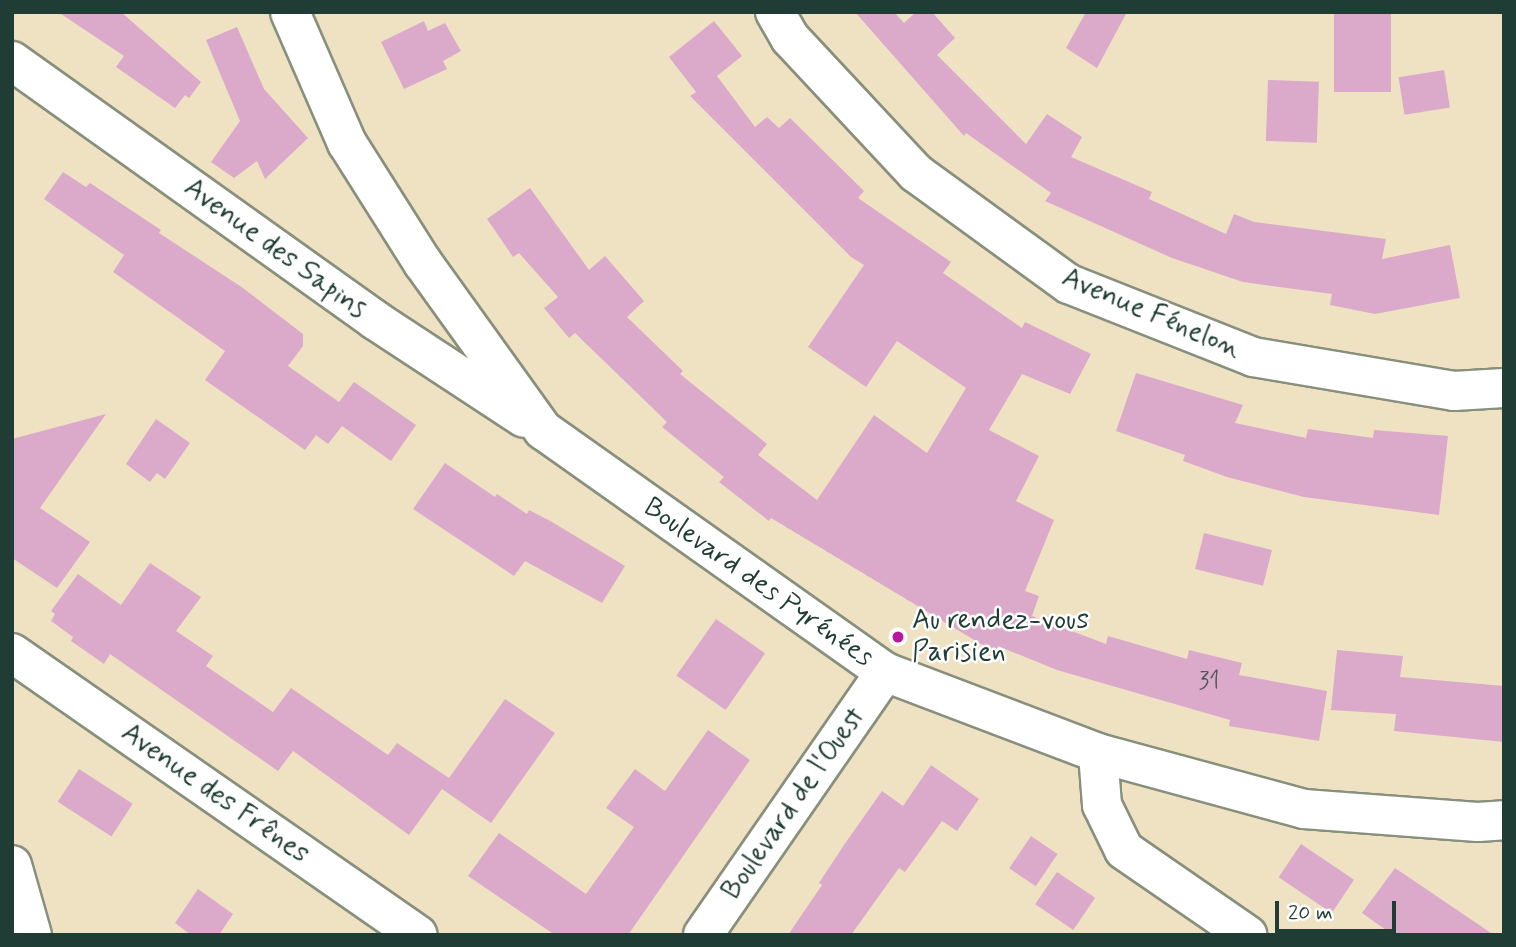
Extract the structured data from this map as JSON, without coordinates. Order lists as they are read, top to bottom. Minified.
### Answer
{"streets":{"street":["Avenue des Sapins","Avenue Fénelon","Boulevard des Pyrénées","Avenue des Frênes","Boulevard de l'Ouest"]},"crossings":[["Avenue des Sapins","Boulevard des Pyrénées"],["Boulevard des Pyrénées","Boulevard de l'Ouest"]],"places":["Au rendez-vous Parisien"],"house_numbers":["31"],"scale_bar":"20 m"}
